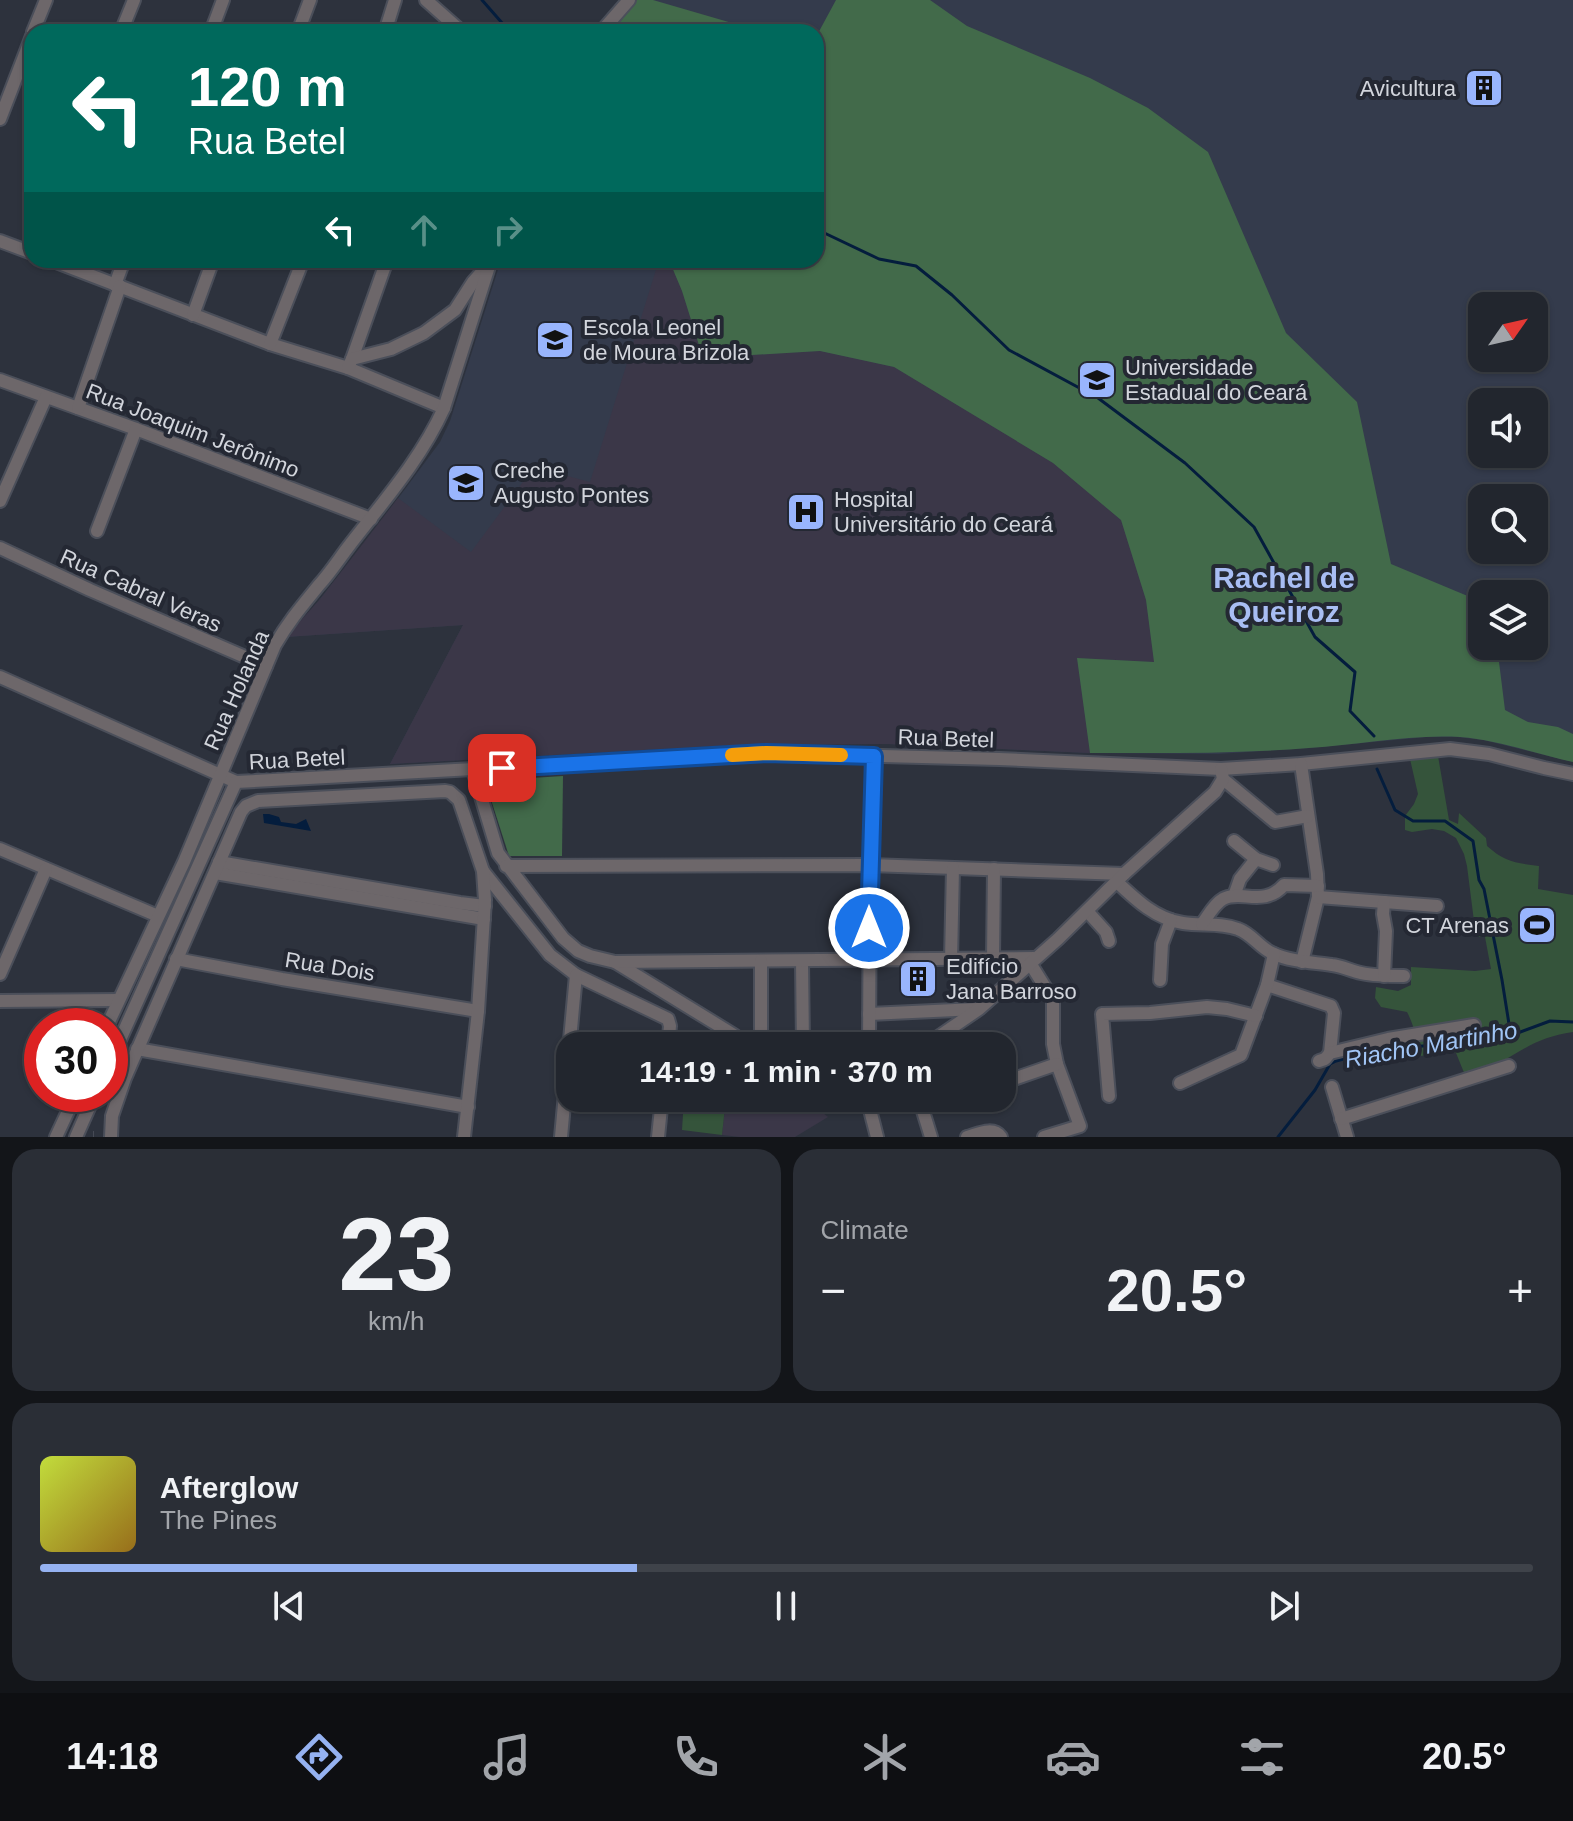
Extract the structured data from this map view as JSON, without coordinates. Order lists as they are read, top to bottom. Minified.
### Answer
{"streets":{"street":["Rua Joaquim Jerônimo","Rua Cabral Veras","Rua Holanda","Rua Betel","Rua Dois"]},"crossings":[["Rua Joaquim Jerônimo","Rua Holanda"],["Rua Cabral Veras","Rua Holanda"],["Rua Holanda","Rua Betel"]],"districts":["Rachel de Queiroz"],"water":["Riacho Martinho"],"places":{"building":["Avicultura","Edifício Jana Barroso"],"school or university":["Escola Leonel de Moura Brizola","Universidade Estadual do Ceará","Creche Augusto Pontes"],"hospital":["Hospital Universitário do Ceará"],"sports":["CT Arenas"]},"north":"top right","page":{"turn":["120 m","Rua Betel"],"limit":"30","trip":"14:19 · 1 min · 370 m","tile":[["23","km/h"],"Climate"],"heat":["−","20.5°","+"],"song":["Afterglow","The Pines"],"tabs":["14:18","20.5°"]}}
